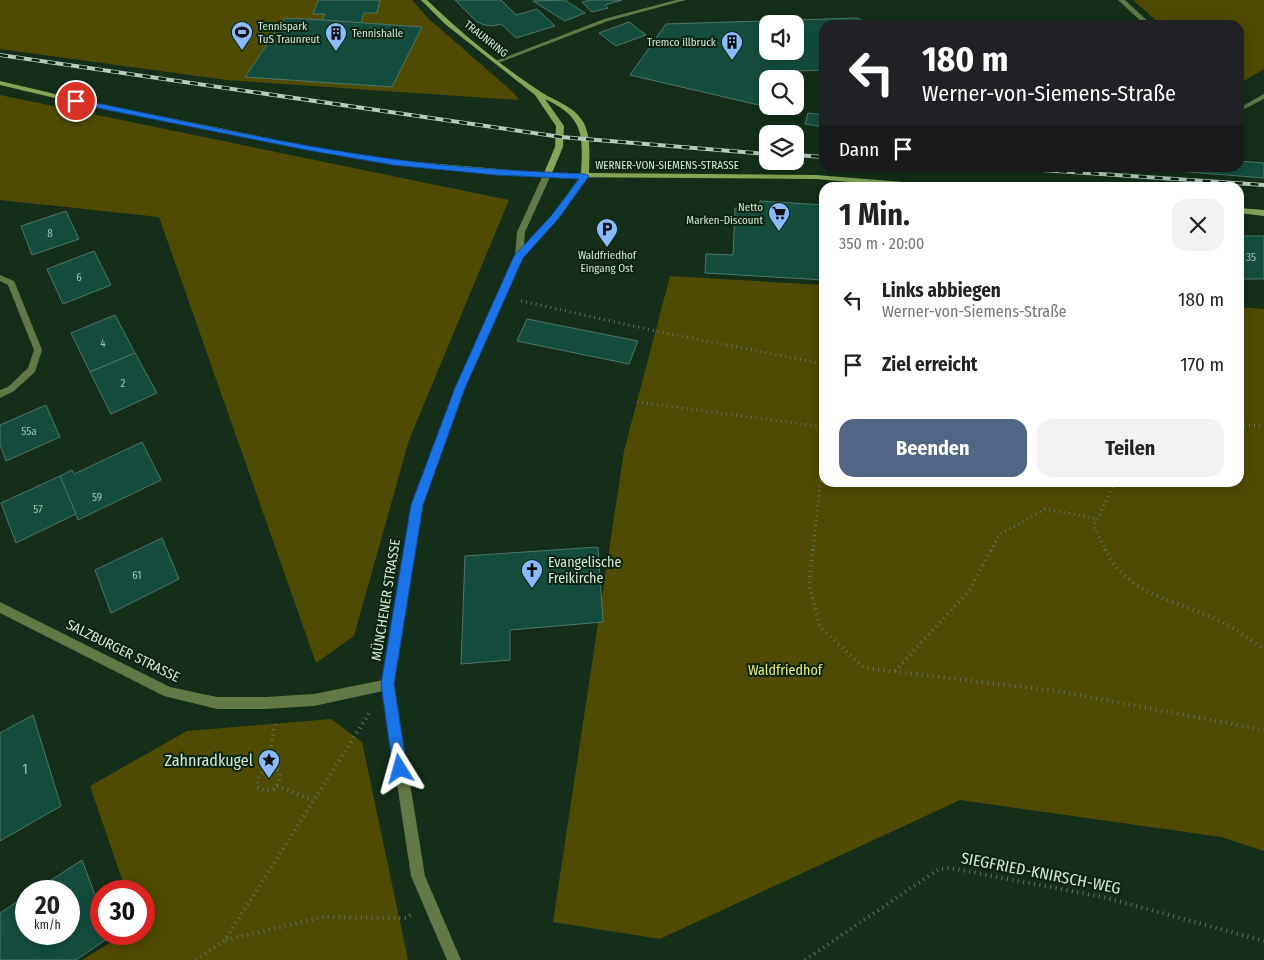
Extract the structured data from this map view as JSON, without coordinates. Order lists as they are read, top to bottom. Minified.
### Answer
{"streets":{"street":["TRAUNRING","WERNER-VON-SIEMENS-STRASSE","MÜNCHENER STRASSE","SALZBURGER STRASSE"],"path":["SIEGFRIED-KNIRSCH-WEG"]},"crossings":[["TRAUNRING","WERNER-VON-SIEMENS-STRASSE"],["TRAUNRING","MÜNCHENER STRASSE"],["WERNER-VON-SIEMENS-STRASSE","MÜNCHENER STRASSE"],["MÜNCHENER STRASSE","SALZBURGER STRASSE"]],"parks":["Waldfriedhof"],"places":{"sports":["Tennispark TuS Traunreut"],"building":["Tennishalle","Tremco illbruck"],"supermarket":["Netto Marken-Discount"],"parking":["Waldfriedhof Eingang Ost"],"church":["Evangelische Freikirche"],"place":["Zahnradkugel"]},"house_numbers":["8","35","6","4","2","55a","59","57","61","1"],"page":{"turn":["180 m","Werner-von-Siemens-Straße"],"then":"Dann","heading":["1 Min.","350 m · 20:00"],"list":[{"name":"Links abbiegen","note":"Werner-von-Siemens-Straße","value":"180 m"},{"name":"Ziel erreicht","value":"170 m"}],"buttons":["Beenden","Teilen"],"speed":"20 km/h","limit":"30"}}
